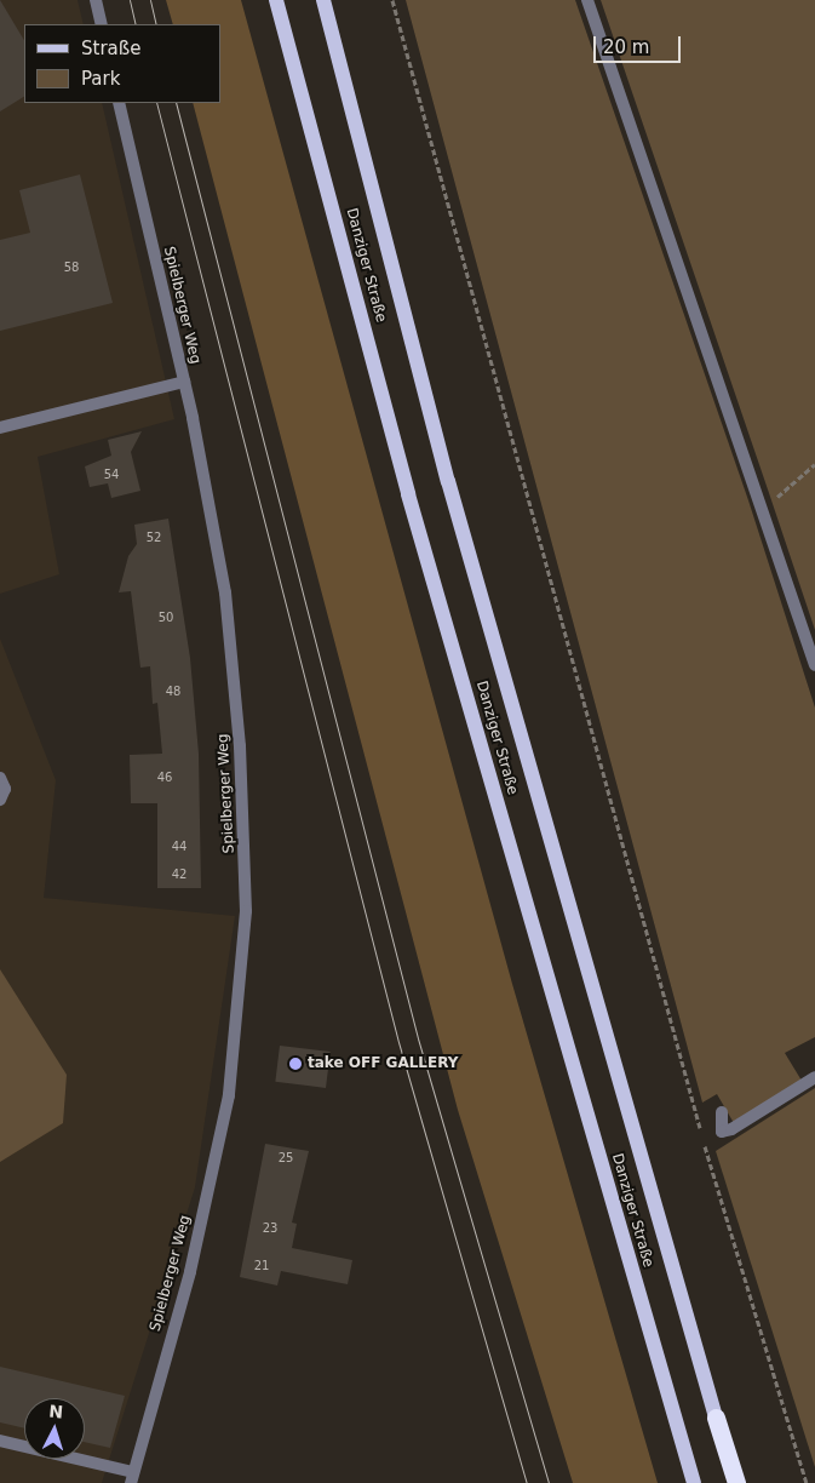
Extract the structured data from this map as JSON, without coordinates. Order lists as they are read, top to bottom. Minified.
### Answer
{"streets":{"highway":["Danziger Straße"],"street":["Spielberger Weg"]},"places":["take OFF GALLERY"],"house_numbers":["58","54","52","50","48","46","44","42","25","23","21"],"legend":["Straße","Park"],"scale_bar":"20 m","north":"top"}
